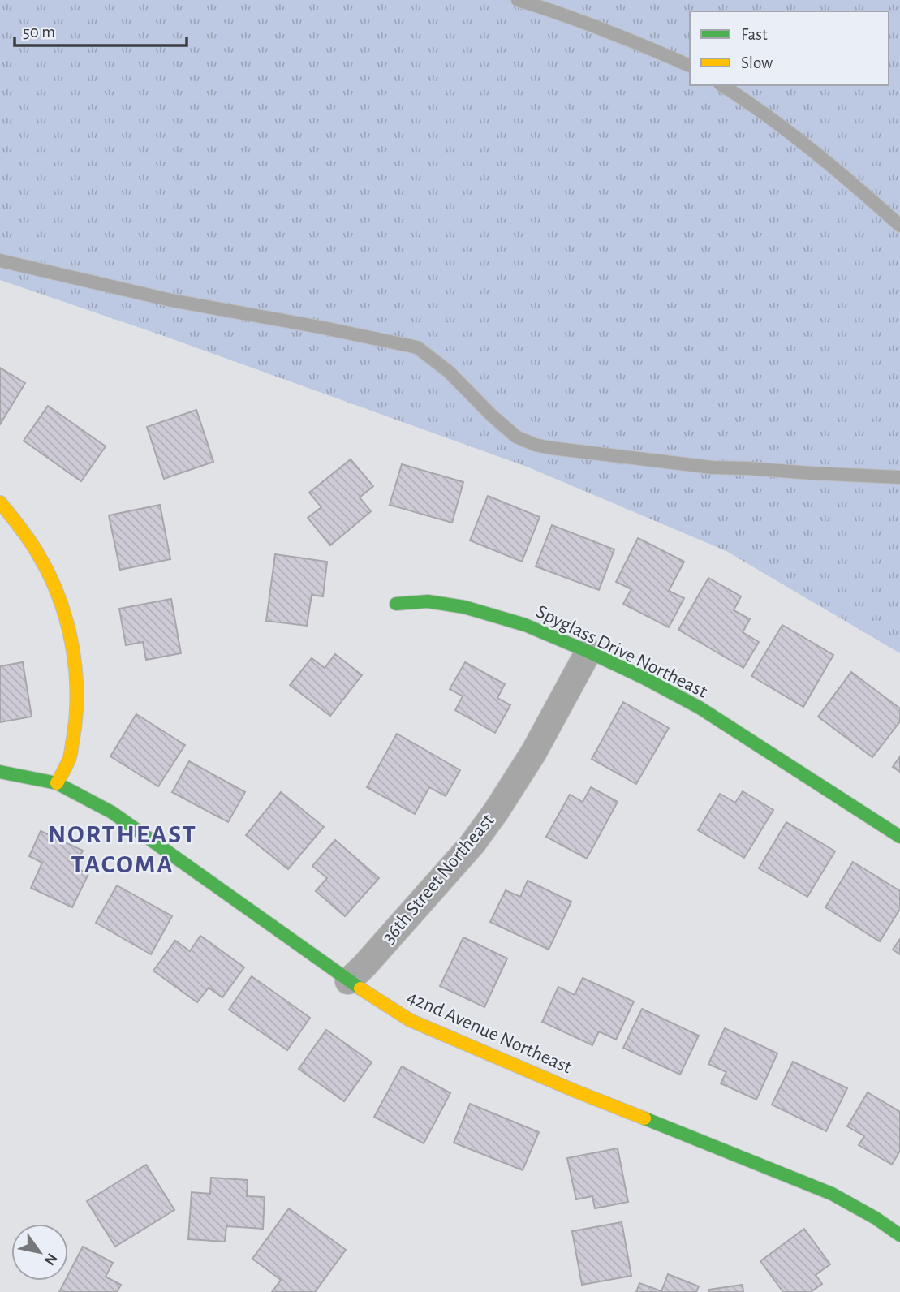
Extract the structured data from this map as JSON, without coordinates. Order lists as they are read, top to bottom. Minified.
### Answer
{"streets":{"street":["Spyglass Drive Northeast","36th Street Northeast","42nd Avenue Northeast"]},"crossings":[["Spyglass Drive Northeast","36th Street Northeast"],["36th Street Northeast","42nd Avenue Northeast"]],"districts":["NORTHEAST TACOMA"],"legend":["Fast","Slow"],"scale_bar":"50 m","north":"bottom right"}
